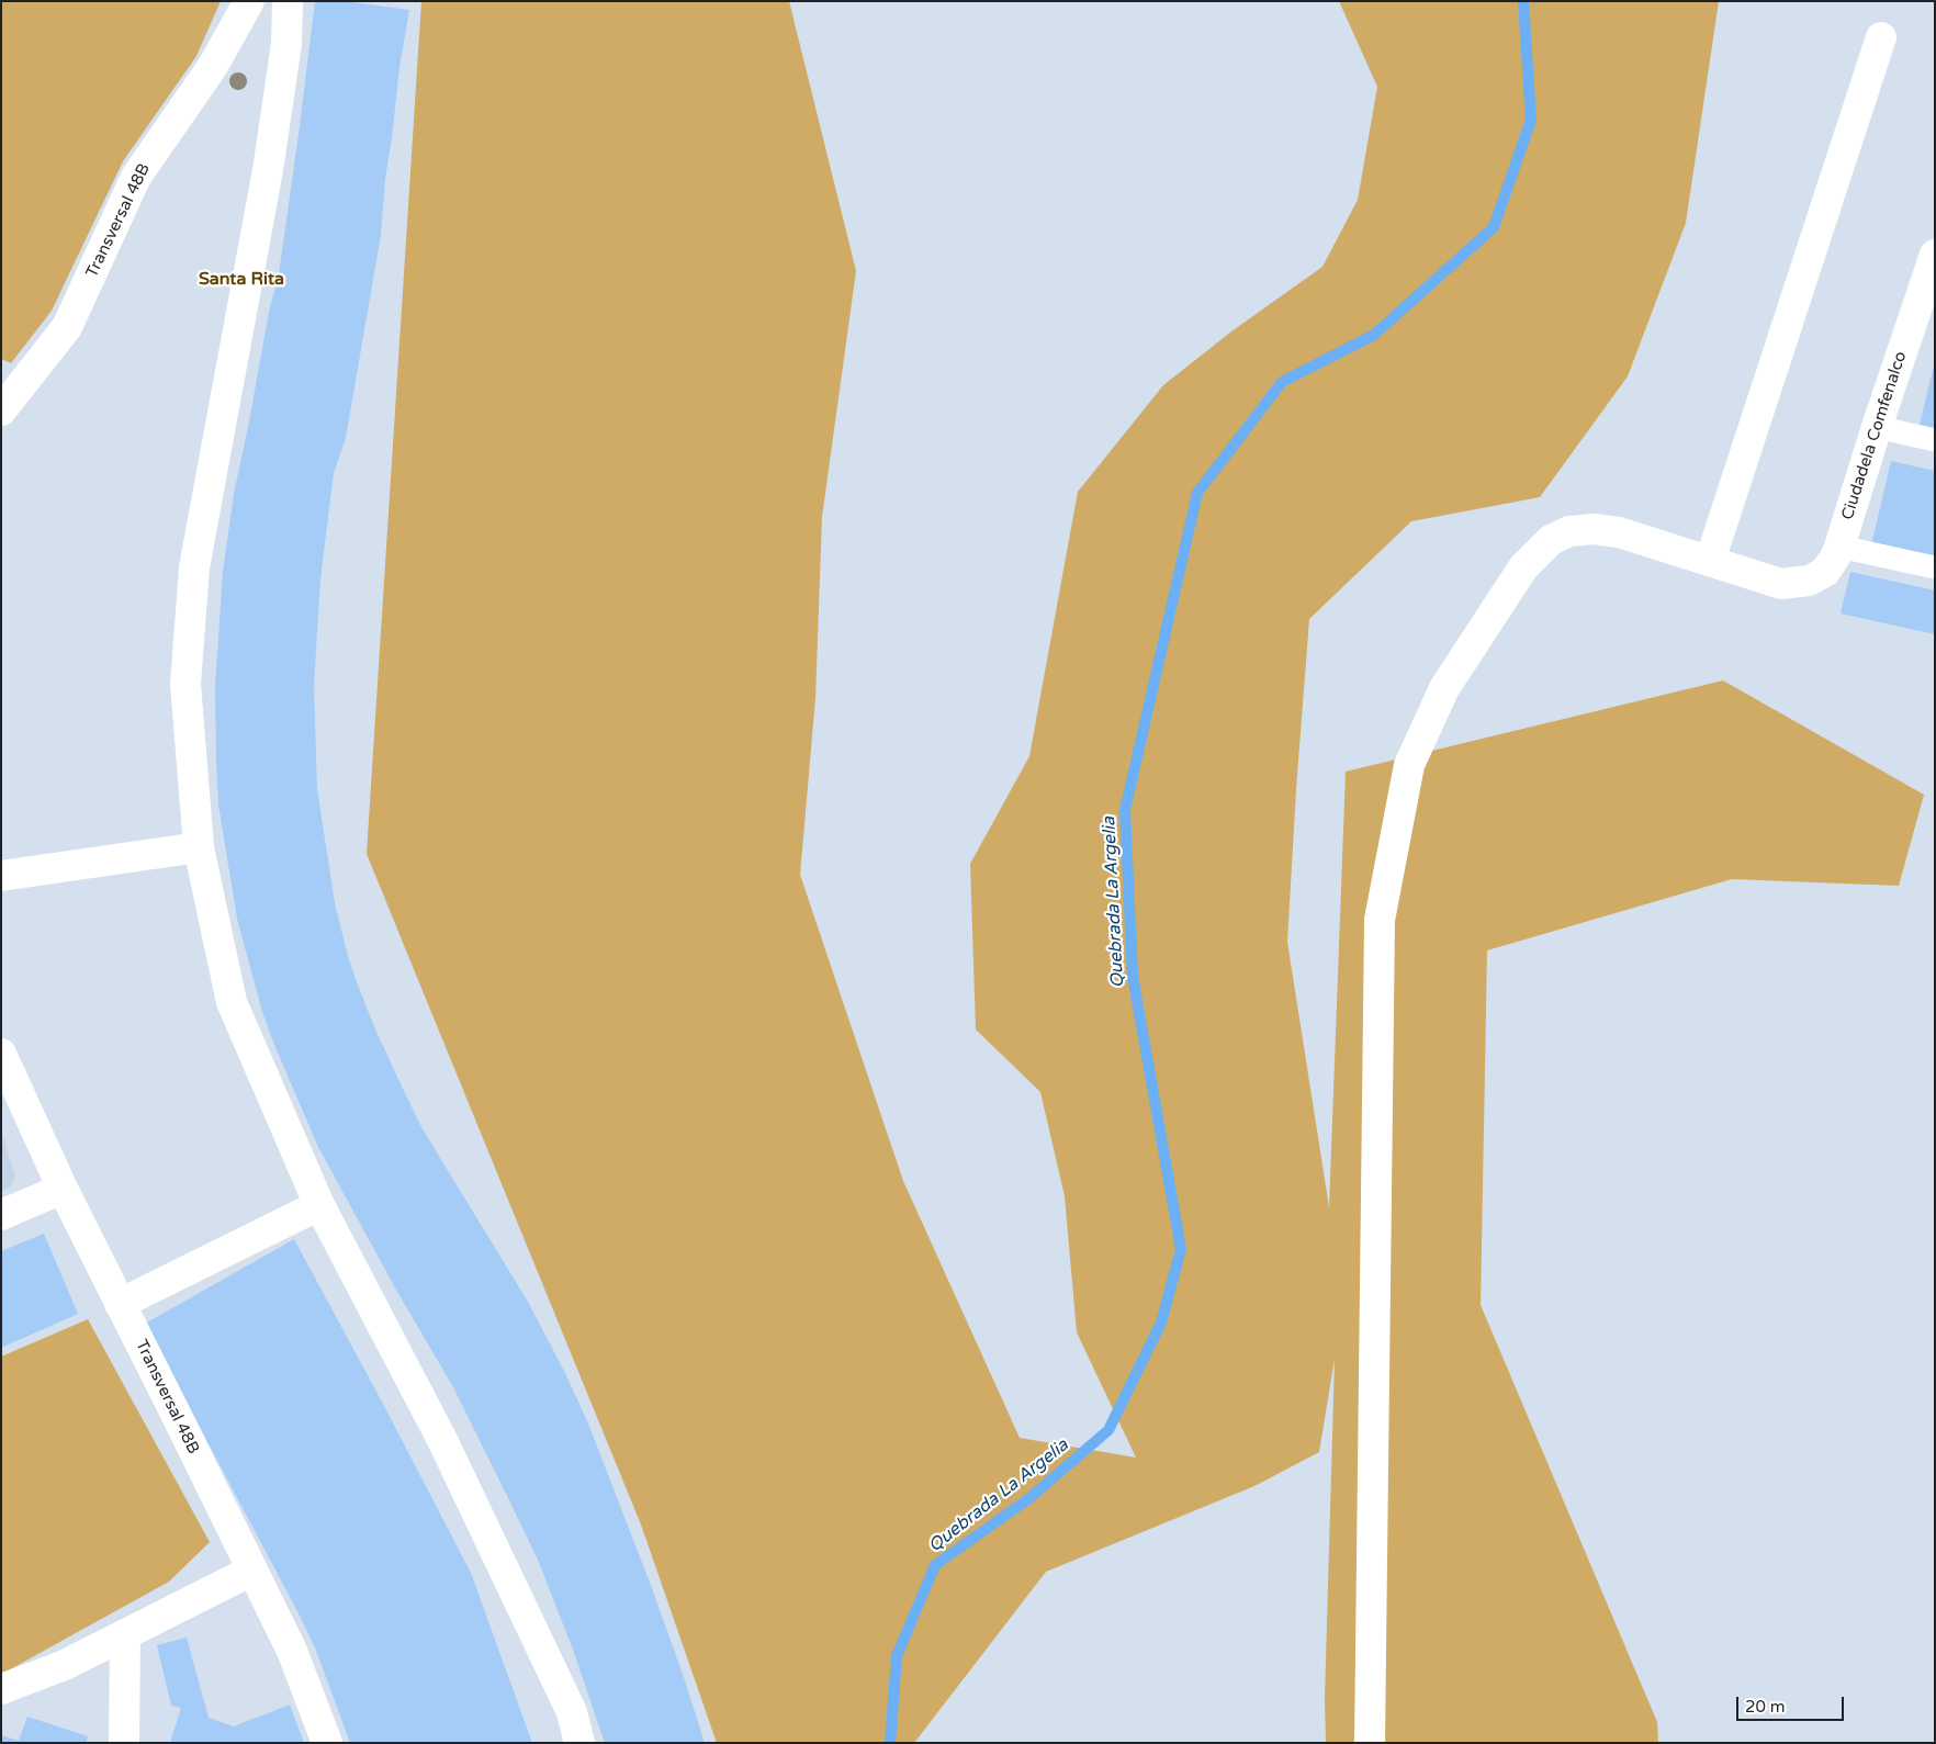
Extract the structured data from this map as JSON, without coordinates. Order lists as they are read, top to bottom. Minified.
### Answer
{"streets":{"street":["Transversal 48B","Ciudadela Comfenalco"]},"districts":["Santa Rita"],"water":["Quebrada La Argelia"],"scale_bar":"20 m"}
